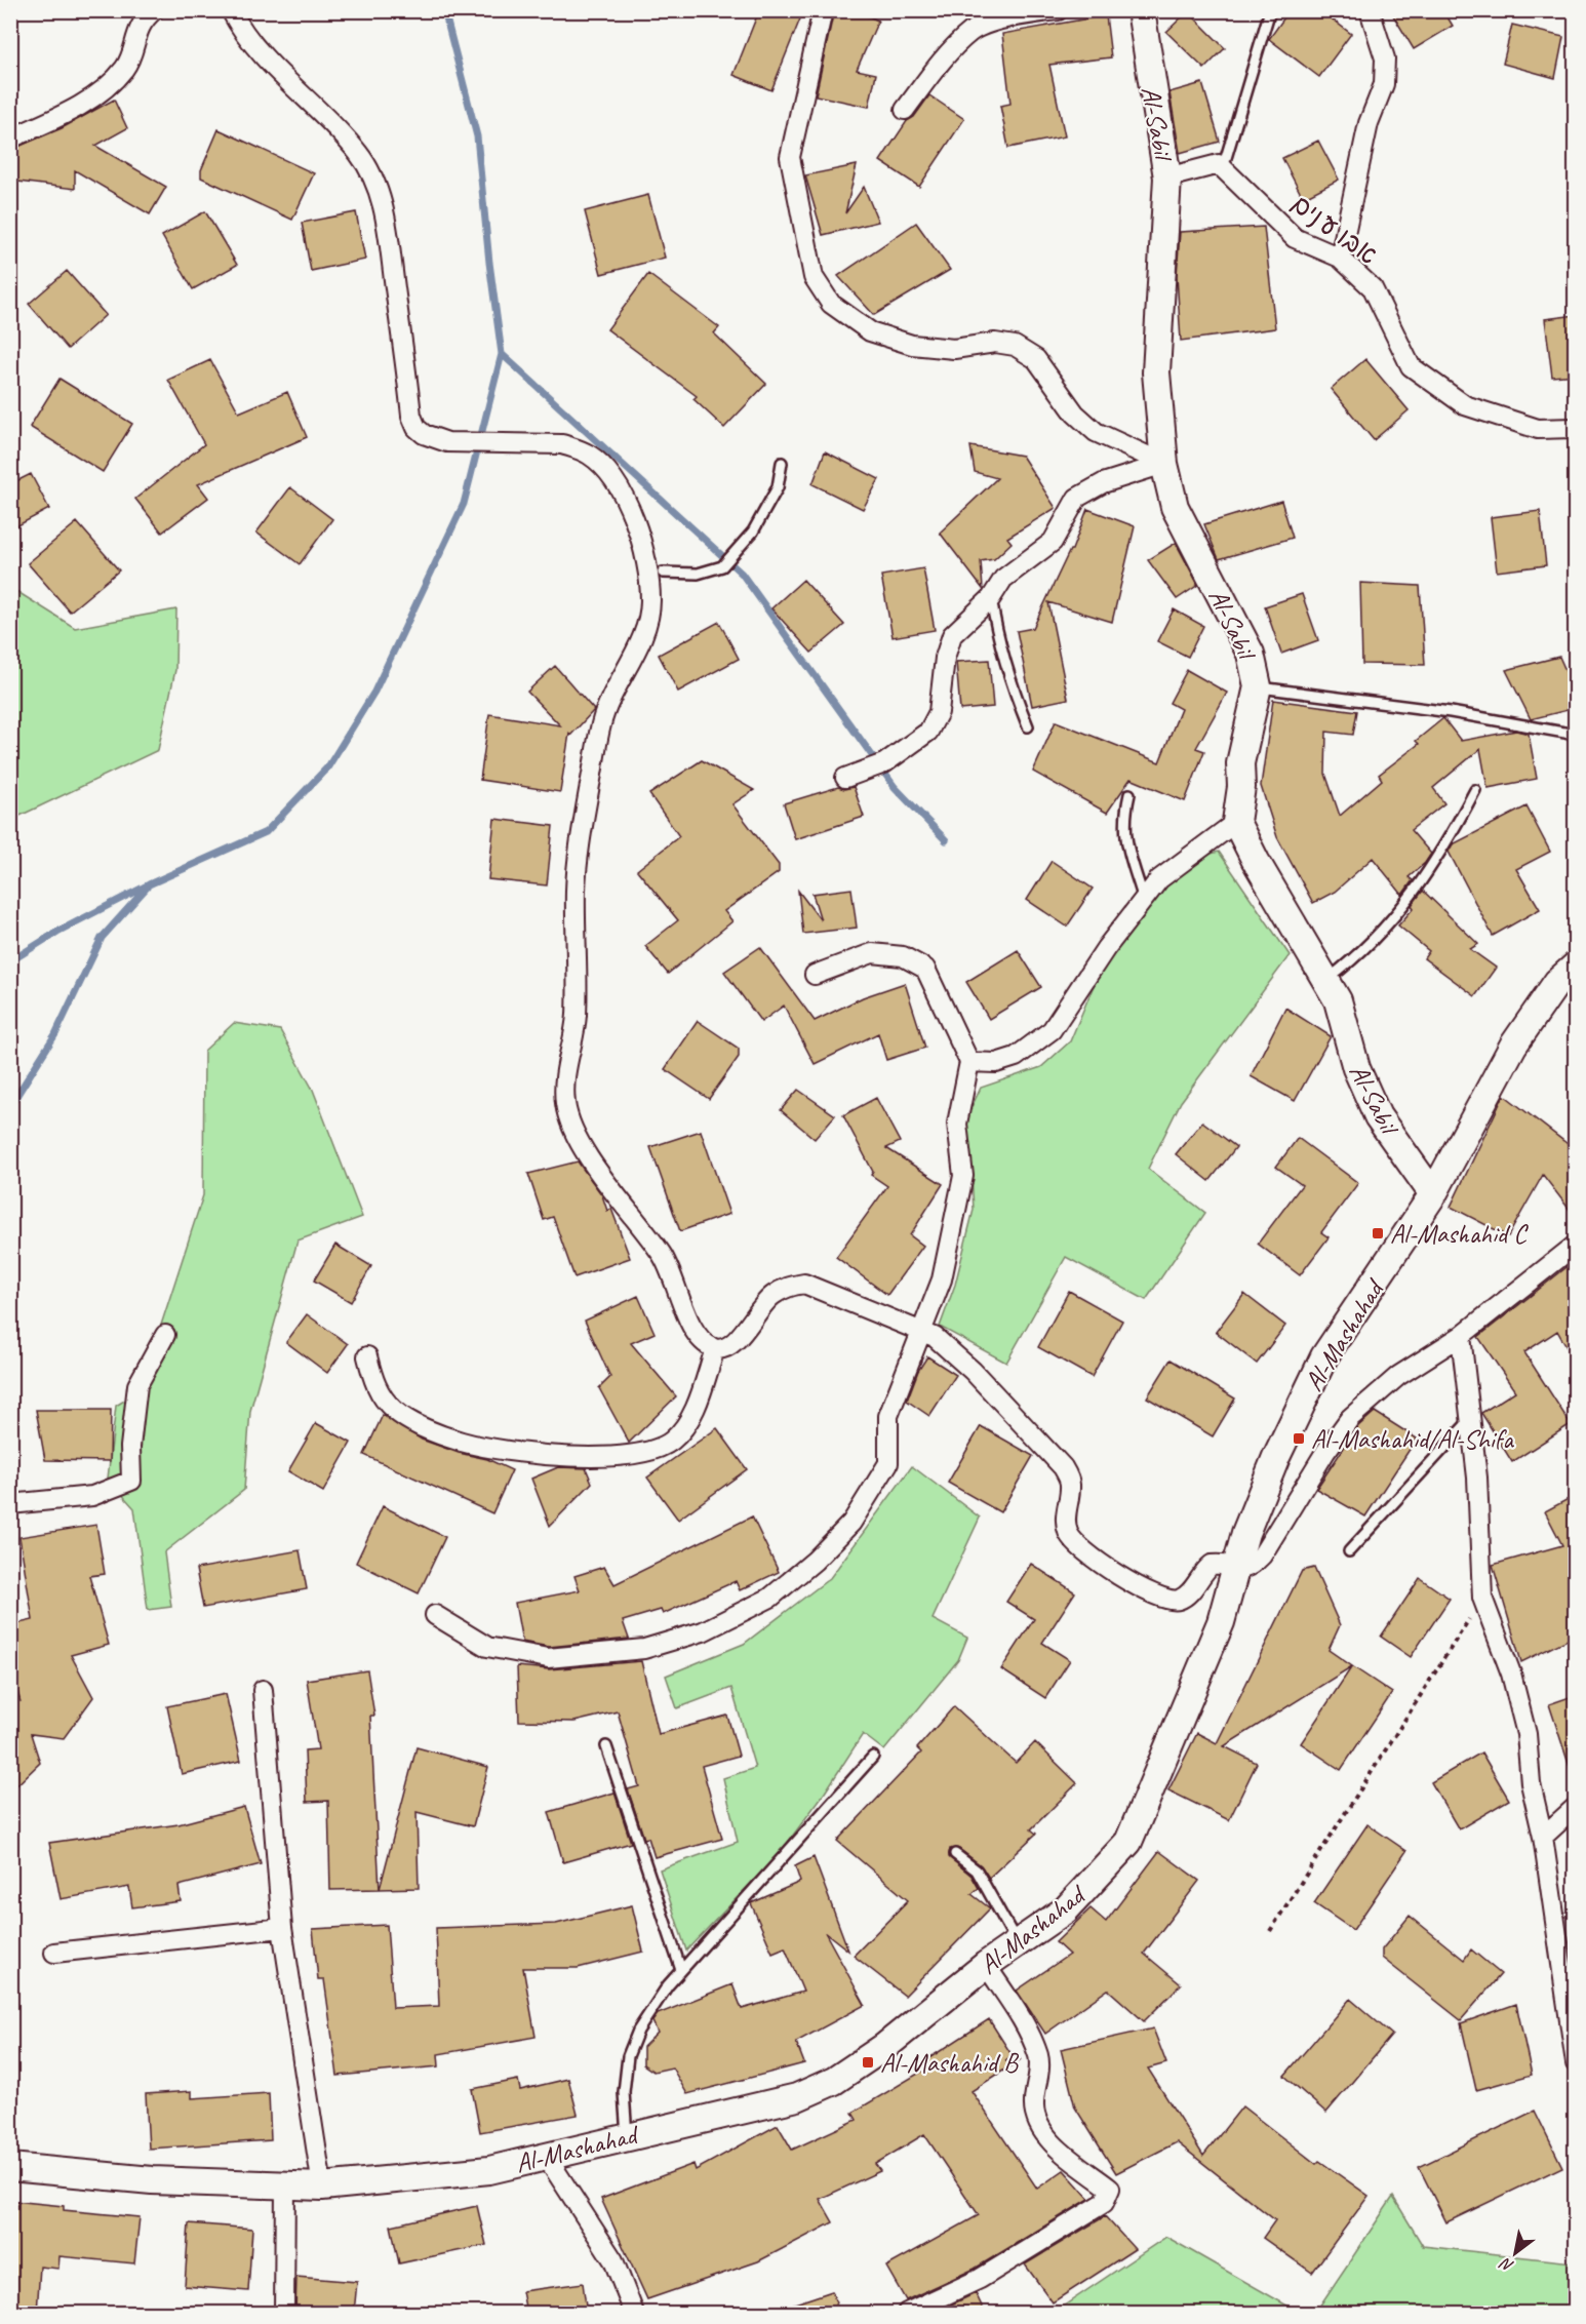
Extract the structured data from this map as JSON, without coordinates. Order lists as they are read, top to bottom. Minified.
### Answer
{"streets":{"street":["Al-Sabil","אבו ע'נים","Al-Mashahad"]},"crossings":[["Al-Sabil","Al-Mashahad"]],"places":{"transit":["Al-Mashahid C","Al-Mashahid/Al-Shifa","Al-Mashahid B"]},"north":"bottom left"}
